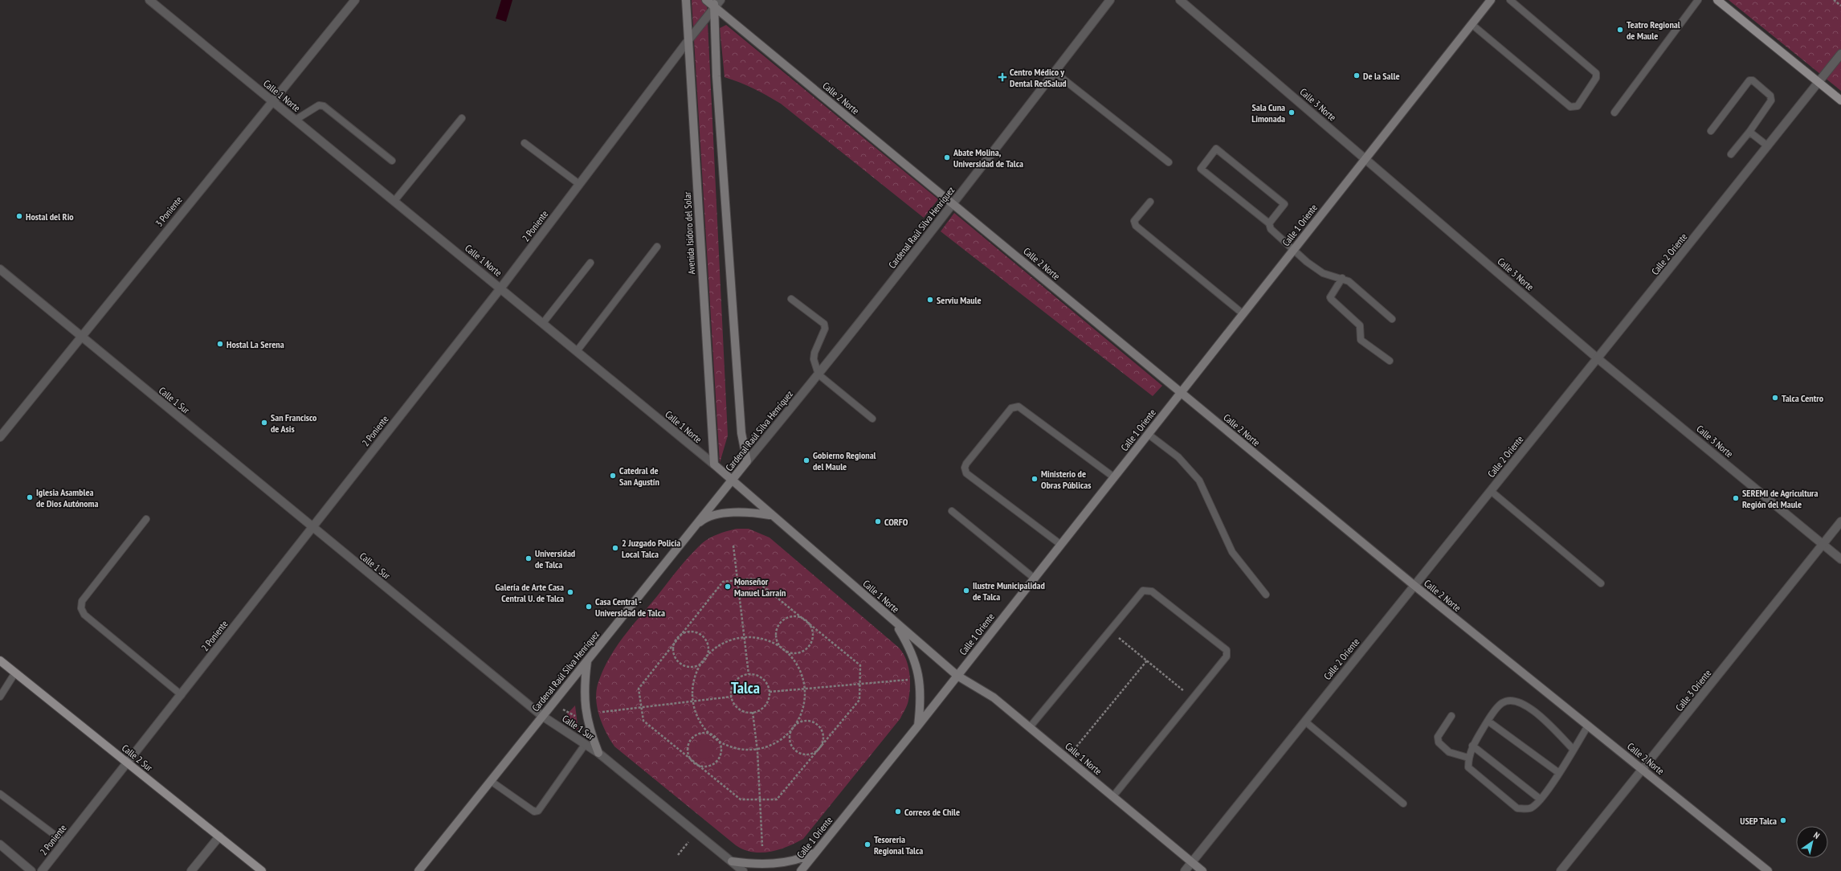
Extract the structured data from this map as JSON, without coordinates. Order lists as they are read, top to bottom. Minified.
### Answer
{"streets":{"main road":["Calle 1 Norte","Calle 2 Norte","Calle 1 Oriente","Cardenal Raúl Silva Henríquez","Avenida Isidoro del Solar","Calle 2 Sur"],"street":["Calle 3 Norte","3 Poniente","2 Poniente","Calle 2 Oriente","Calle 1 Sur","Calle 3 Oriente"]},"crossings":[["Calle 1 Norte","3 Poniente"],["Calle 1 Norte","Calle 1 Oriente"],["Calle 1 Norte","2 Poniente"],["Calle 1 Norte","Cardenal Raúl Silva Henríquez"],["Calle 1 Norte","Avenida Isidoro del Solar"],["Calle 1 Norte","Calle 2 Oriente"],["Calle 2 Norte","Calle 1 Oriente"],["Calle 2 Norte","2 Poniente"],["Calle 2 Norte","Cardenal Raúl Silva Henríquez"],["Calle 2 Norte","Calle 2 Oriente"],["Calle 2 Norte","Calle 3 Oriente"],["Calle 3 Norte","Calle 1 Oriente"],["Calle 3 Norte","Calle 2 Oriente"],["Calle 3 Norte","Calle 3 Oriente"],["3 Poniente","Calle 1 Sur"],["2 Poniente","Avenida Isidoro del Solar"],["2 Poniente","Calle 1 Sur"],["2 Poniente","Calle 2 Sur"],["Cardenal Raúl Silva Henríquez","Calle 1 Sur"]],"districts":["Talca"],"places":{"other":["Teatro Regional de Maule","De la Salle","Sala Cuna Limonada","Abate Molina, Universidad de Talca","Hostal del Rio","Serviu Maule","Hostal La Serena","Talca Centro","San Francisco de Asis","Gobierno Regional del Maule","Catedral de San Agustín","Ministerio de Obras Públicas","Iglesia Asamblea de Dios Autónoma","SEREMI de Agricultura Región del Maule","CORFO","2 Juzgado Policía Local Talca","Universidad de Talca","Monseñor Manuel Larraín","Ilustre Municipalidad de Talca","Galería de Arte Casa Central U. de Talca","Casa Central - Universidad de Talca","Correos de Chile","USEP Talca","Tesoreria Regional Talca"],"health":["Centro Médico y Dental RedSalud"]},"north":"top right"}
